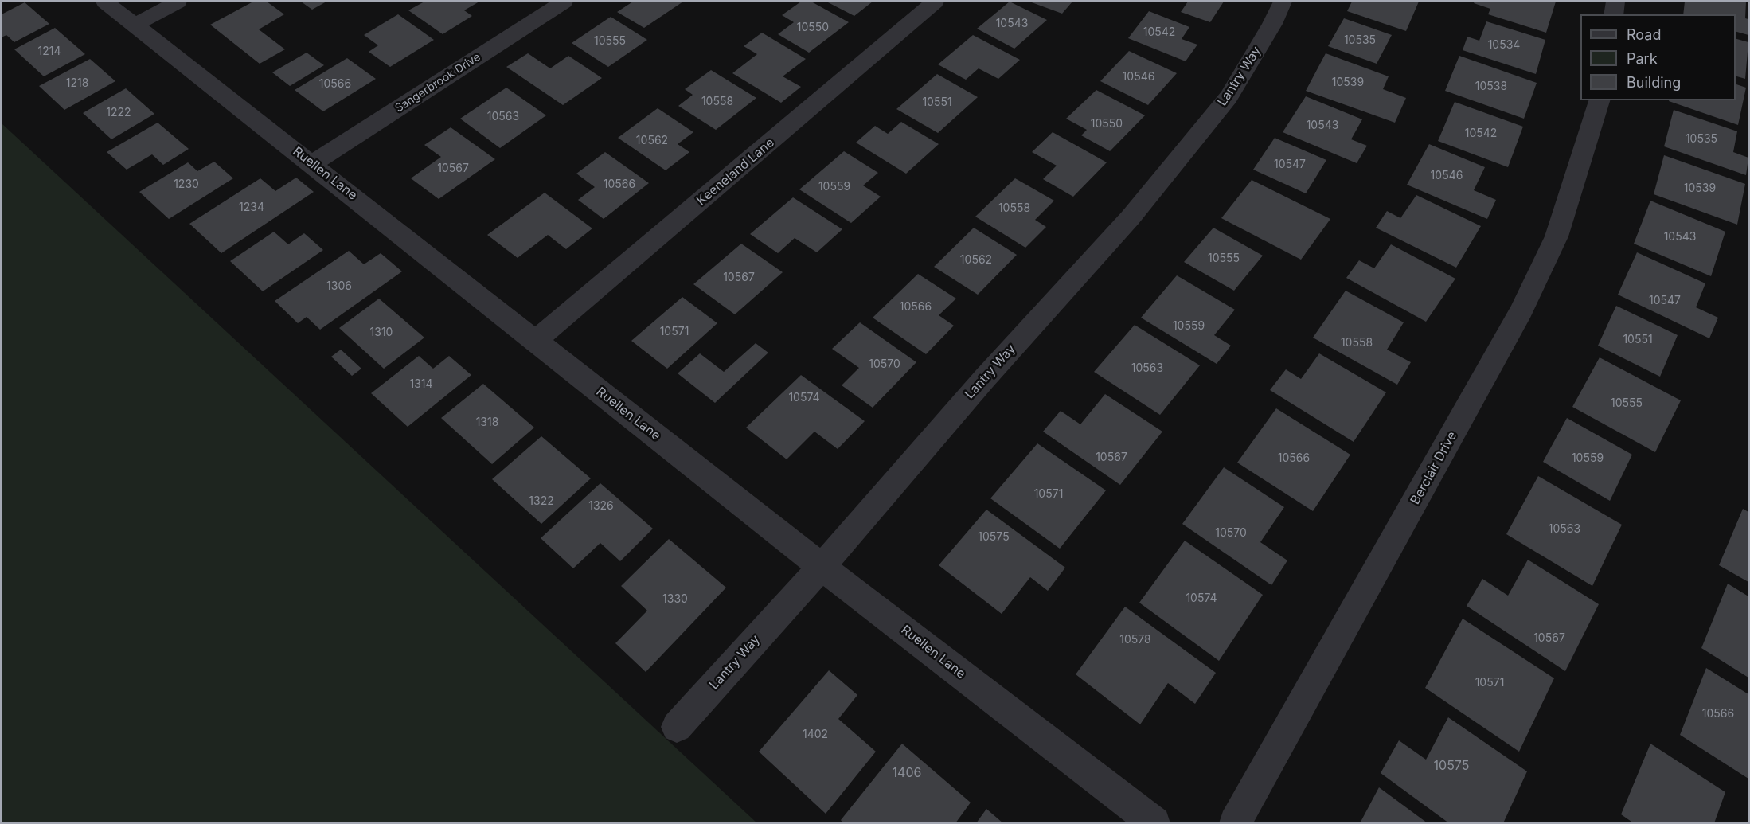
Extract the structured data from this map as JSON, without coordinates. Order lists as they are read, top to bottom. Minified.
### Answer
{"streets":{"street":["Lantry Way","Sangerbrook Drive","Keeneland Lane","Ruellen Lane","Berclair Drive"]},"crossings":[["Lantry Way","Ruellen Lane"],["Sangerbrook Drive","Ruellen Lane"],["Keeneland Lane","Ruellen Lane"]],"house_numbers":["10543","10550","10542","10535","10555","10534","1214","10546","10539","1218","10566","10538","10558","10551","1222","10563","10550","10543","10542","10535","10562","10547","10567","10546","1230","10566","10559","10539","1234","10558","10543","10555","10562","10567","1306","10547","10566","10559","10571","1310","10551","10558","10570","10563","1314","10574","10555","1318","10567","10566","10559","10571","1322","1326","10563","10570","10575","10574","1330","10567","10578","10571","10566","1402","10575","1406"],"legend":["Road","Park","Building"]}
